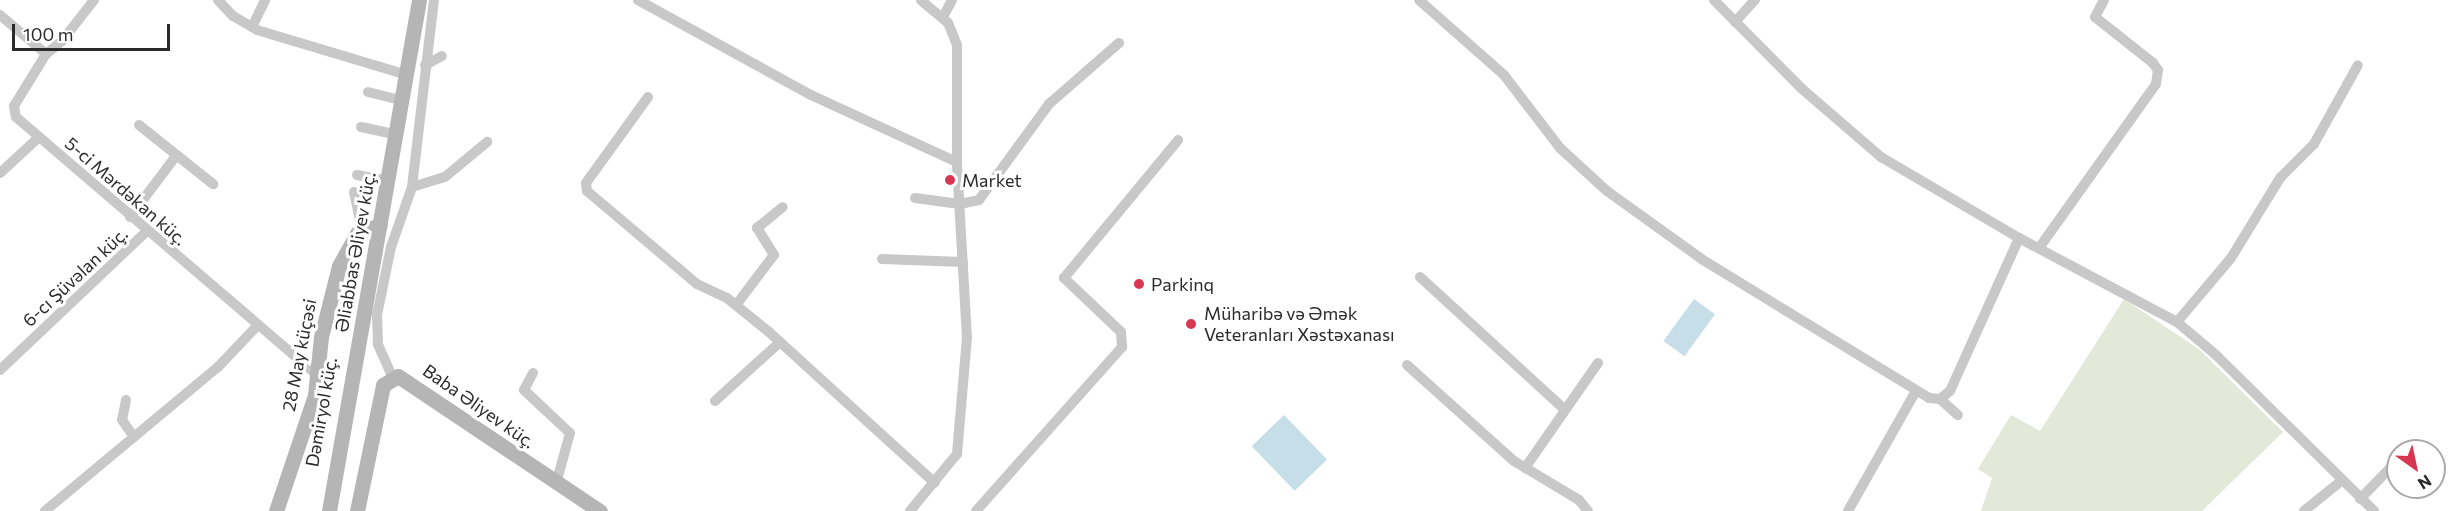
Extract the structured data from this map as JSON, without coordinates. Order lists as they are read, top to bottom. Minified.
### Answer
{"streets":{"main road":["Əliabbas Əliyev küç.","28 May küçəsi","Baba Əliyev küç.","Dəmiryol küç."],"street":["5-ci Mərdəkan küç.","6-cı Şüvəlan küç."]},"crossings":[["5-ci Mərdəkan küç.","6-cı Şüvəlan küç."],["5-ci Mərdəkan küç.","28 May küçəsi"],["Əliabbas Əliyev küç.","28 May küçəsi"],["Əliabbas Əliyev küç.","Dəmiryol küç."],["28 May küçəsi","Dəmiryol küç."]],"places":["Market","Parkinq","Müharibə və Əmək Veteranları Xəstəxanası"],"scale_bar":"100 m","north":"bottom right"}
